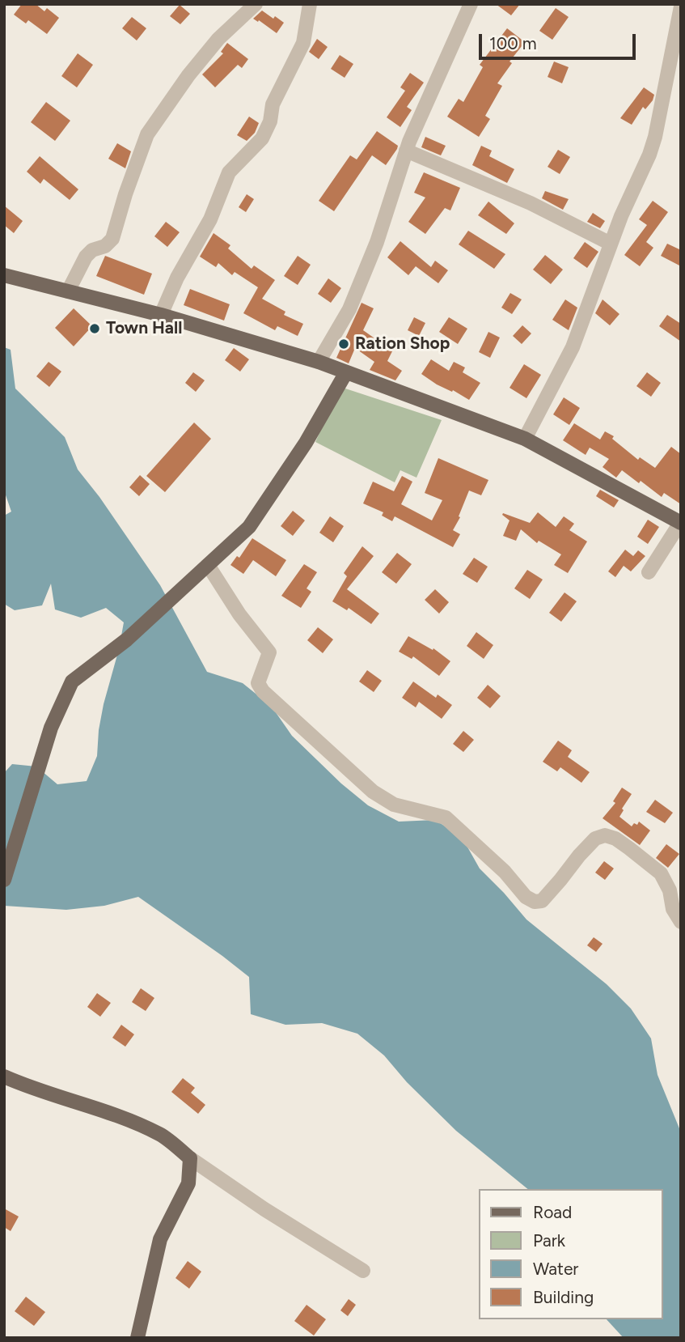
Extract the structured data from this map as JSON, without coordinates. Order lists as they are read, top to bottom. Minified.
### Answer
{"places":["Town Hall","Ration Shop"],"legend":["Road","Park","Water","Building"],"scale_bar":"100 m"}
